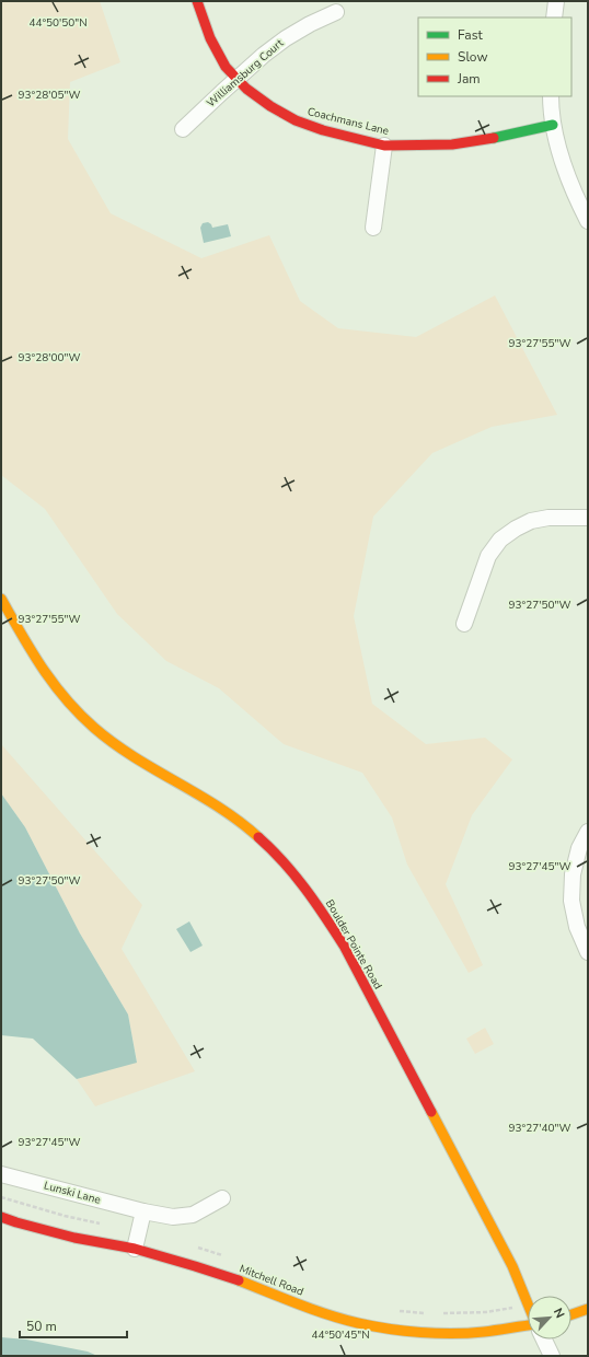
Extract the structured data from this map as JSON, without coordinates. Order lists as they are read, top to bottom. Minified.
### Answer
{"streets":{"street":["Williamsburg Court","Coachmans Lane","Boulder Pointe Road","Lunski Lane","Mitchell Road"]},"crossings":[["Williamsburg Court","Coachmans Lane"]],"legend":["Fast","Slow","Jam"],"scale_bar":"50 m","north":"top right","coordinates":["44°50'50\"N","93°28'05\"W","93°27'55\"W","93°28'00\"W","93°27'50\"W","93°27'45\"W","93°27'40\"W","44°50'45\"N"]}
